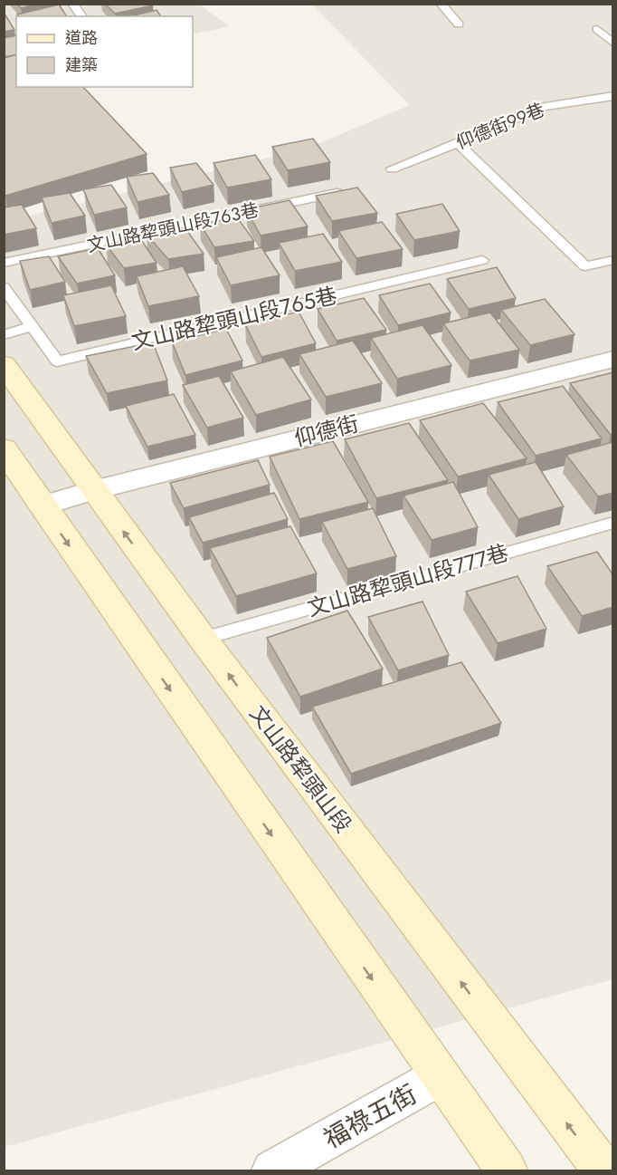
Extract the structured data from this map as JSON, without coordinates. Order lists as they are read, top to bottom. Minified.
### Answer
{"streets":{"main road":["文山路犂頭山段"],"street":["仰德街","福祿五街"],"lane":["仰德街99巷","文山路犂頭山段763巷","文山路犂頭山段765巷","文山路犂頭山段777巷"]},"crossings":[["仰德街","文山路犂頭山段"],["文山路犂頭山段777巷","文山路犂頭山段"]],"legend":["道路","建築"]}
